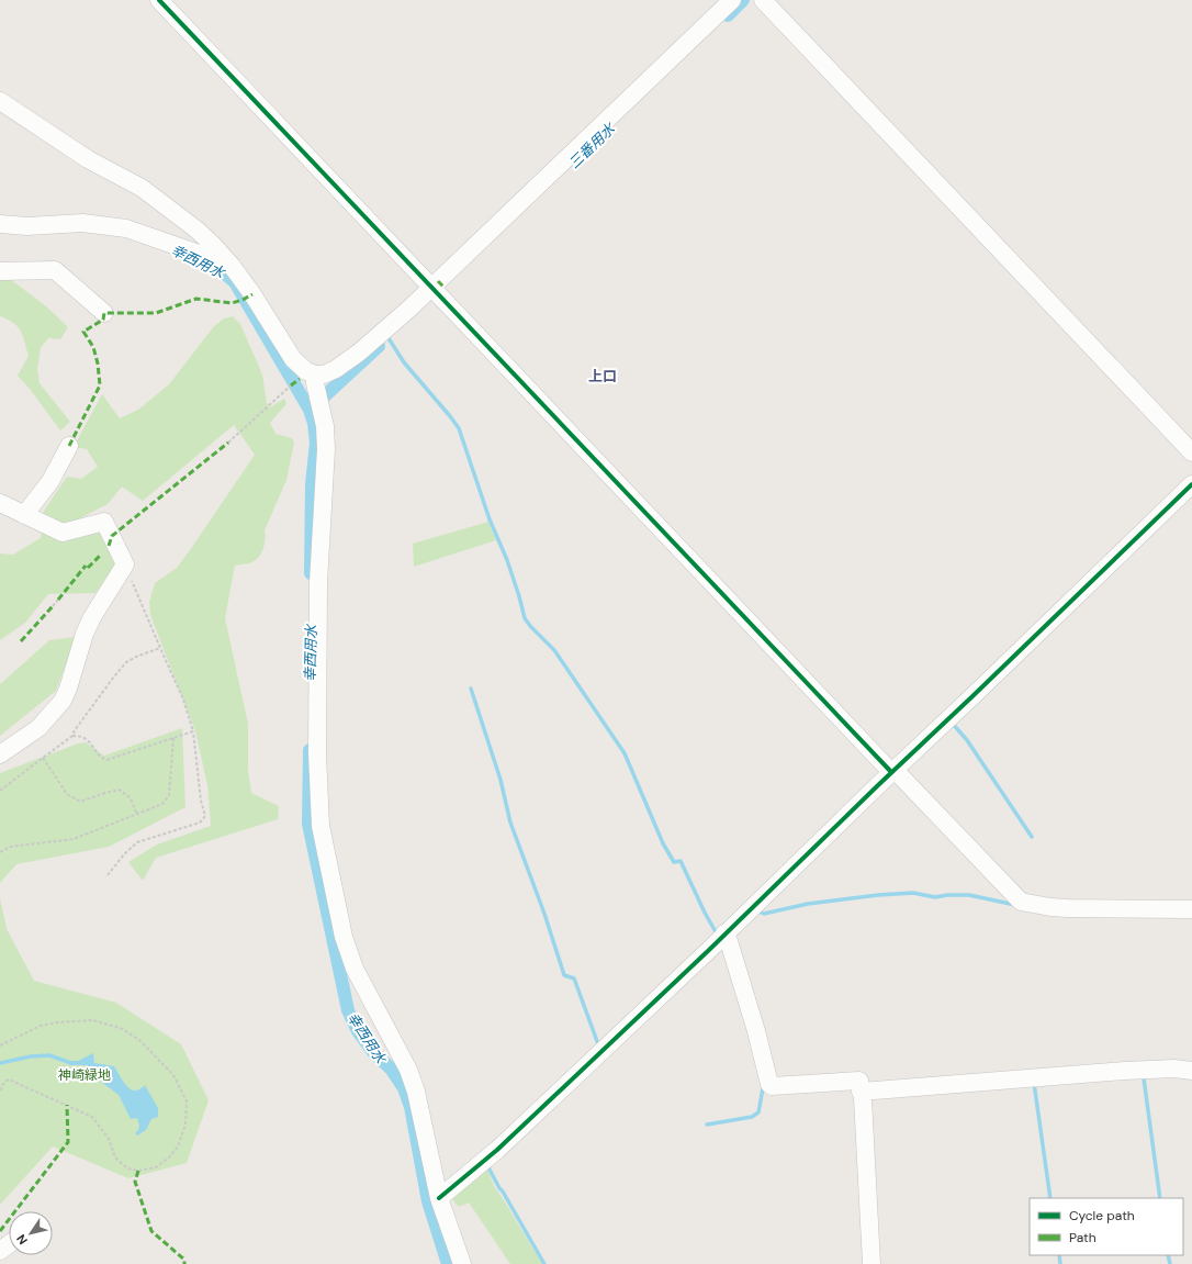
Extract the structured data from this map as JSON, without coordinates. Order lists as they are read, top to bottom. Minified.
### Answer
{"districts":["上口"],"water":["三番用水","幸西用水"],"parks":["神崎緑地"],"legend":["Cycle path","Path"],"north":"bottom left"}
